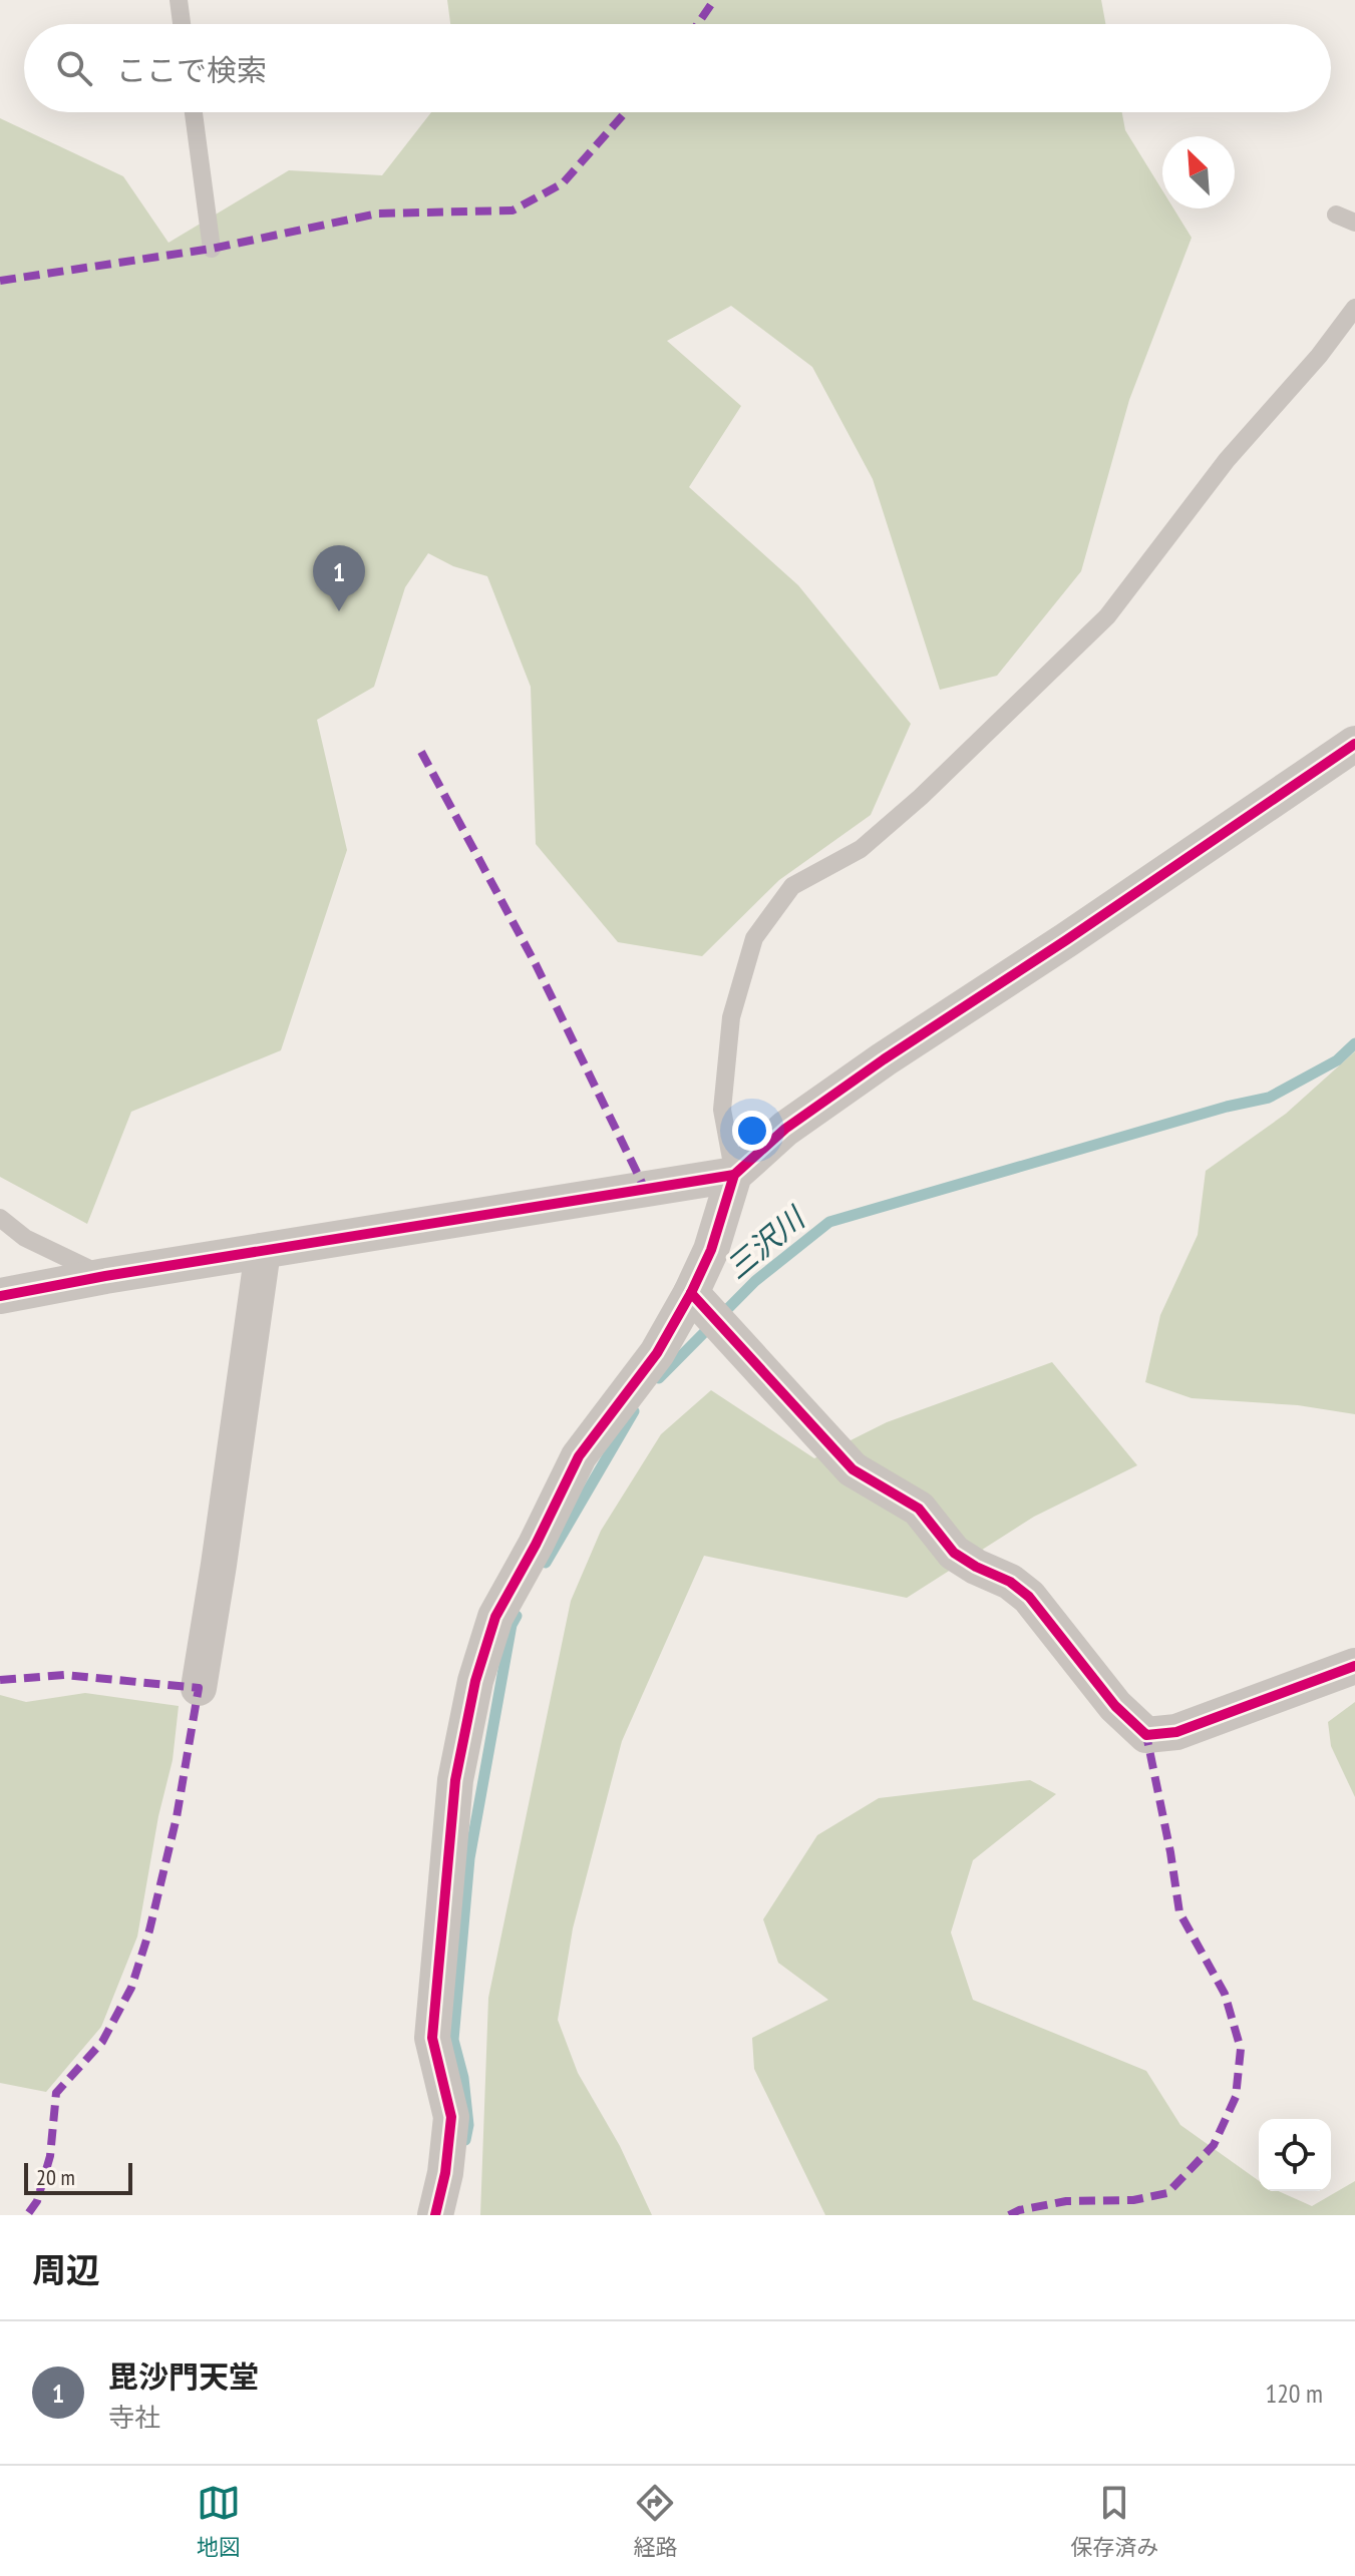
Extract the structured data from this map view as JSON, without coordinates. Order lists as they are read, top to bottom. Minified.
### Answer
{"water":["三沢川"],"scale_bar":"20 m","north":"top left","page":{"search":"ここで検索","pins":"1","scale":"20 m","heading":"周辺","list":[{"mark":"1","name":"毘沙門天堂","note":"寺社","value":"120 m"}],"nav":["地図","経路","保存済み"]}}
